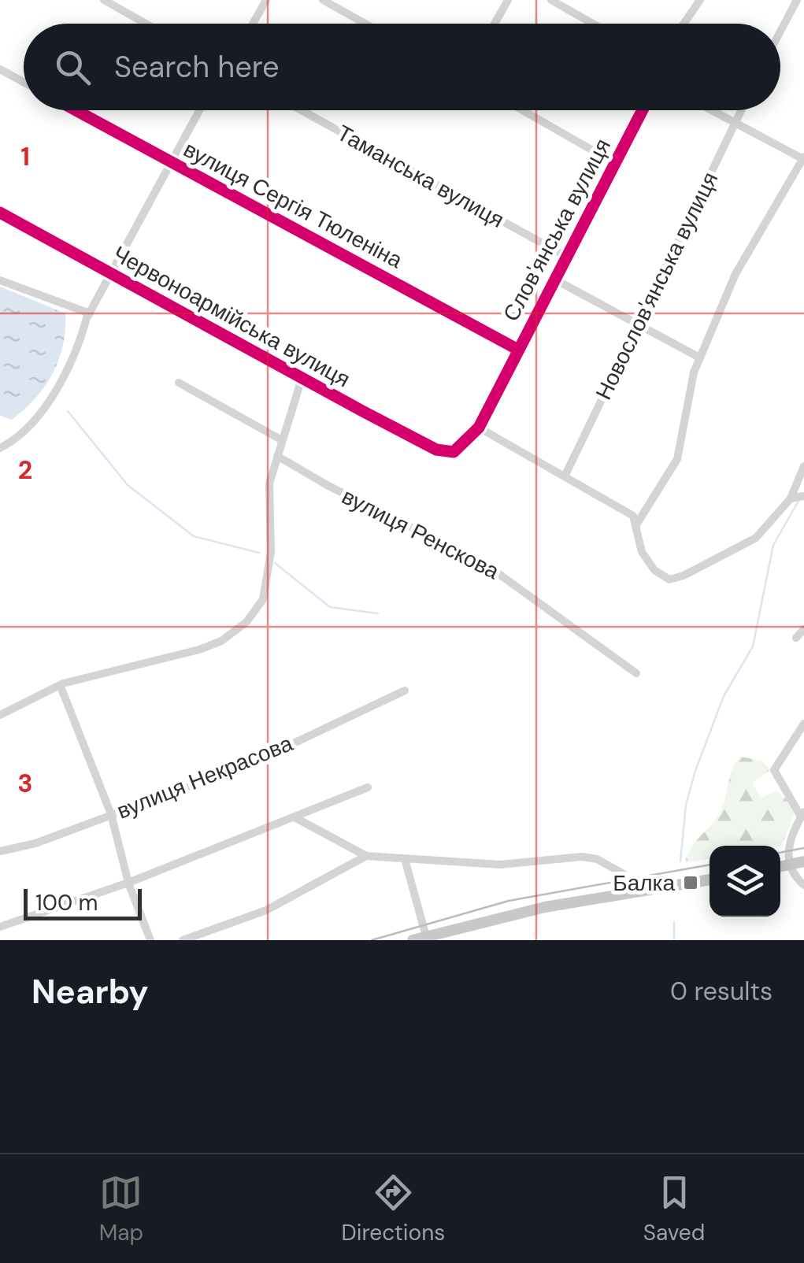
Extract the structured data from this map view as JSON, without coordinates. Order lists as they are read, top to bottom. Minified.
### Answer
{"streets":{"street":["Таманська вулиця","вулиця Сергія Тюленіна","Слов'янська вулиця","Новослов'янська вулиця","Червоноармійська вулиця","вулиця Ренскова","вулиця Некрасова"]},"crossings":[["Таманська вулиця","Слов'янська вулиця"],["вулиця Сергія Тюленіна","Слов'янська вулиця"],["Слов'янська вулиця","Червоноармійська вулиця"]],"places":{"transit":["Балка"]},"scale_bar":"100 m","page":{"search":"Search here","scale":"100 m","heading":["Nearby","0 results"],"nav":["Map","Directions","Saved"]},"grid":{"rows":["1","2","3"]}}
